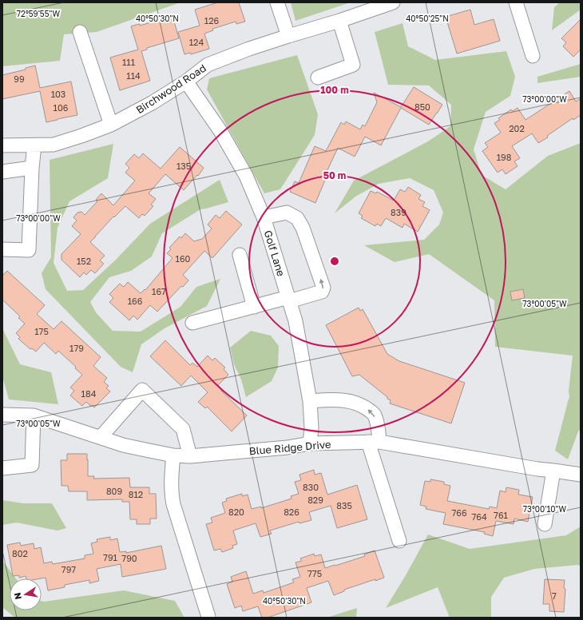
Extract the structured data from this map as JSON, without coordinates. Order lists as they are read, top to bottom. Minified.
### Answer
{"streets":{"street":["Birchwood Road","Golf Lane","Blue Ridge Drive"]},"crossings":[["Birchwood Road","Golf Lane"],["Golf Lane","Blue Ridge Drive"]],"house_numbers":["126","124","111","114","99","103","850","106","202","198","135","839","160","152","167","166","175","179","184","830","809","812","829","835","820","826","766","761","764","802","791","790","797","775","7"],"north":"left","coordinates":["72°59'55\"W","40°50'30\"N","40°50'25\"N","73°00'00\"W","73°00'05\"W","73°00'10\"W"],"rings":["100 m","50 m"]}
